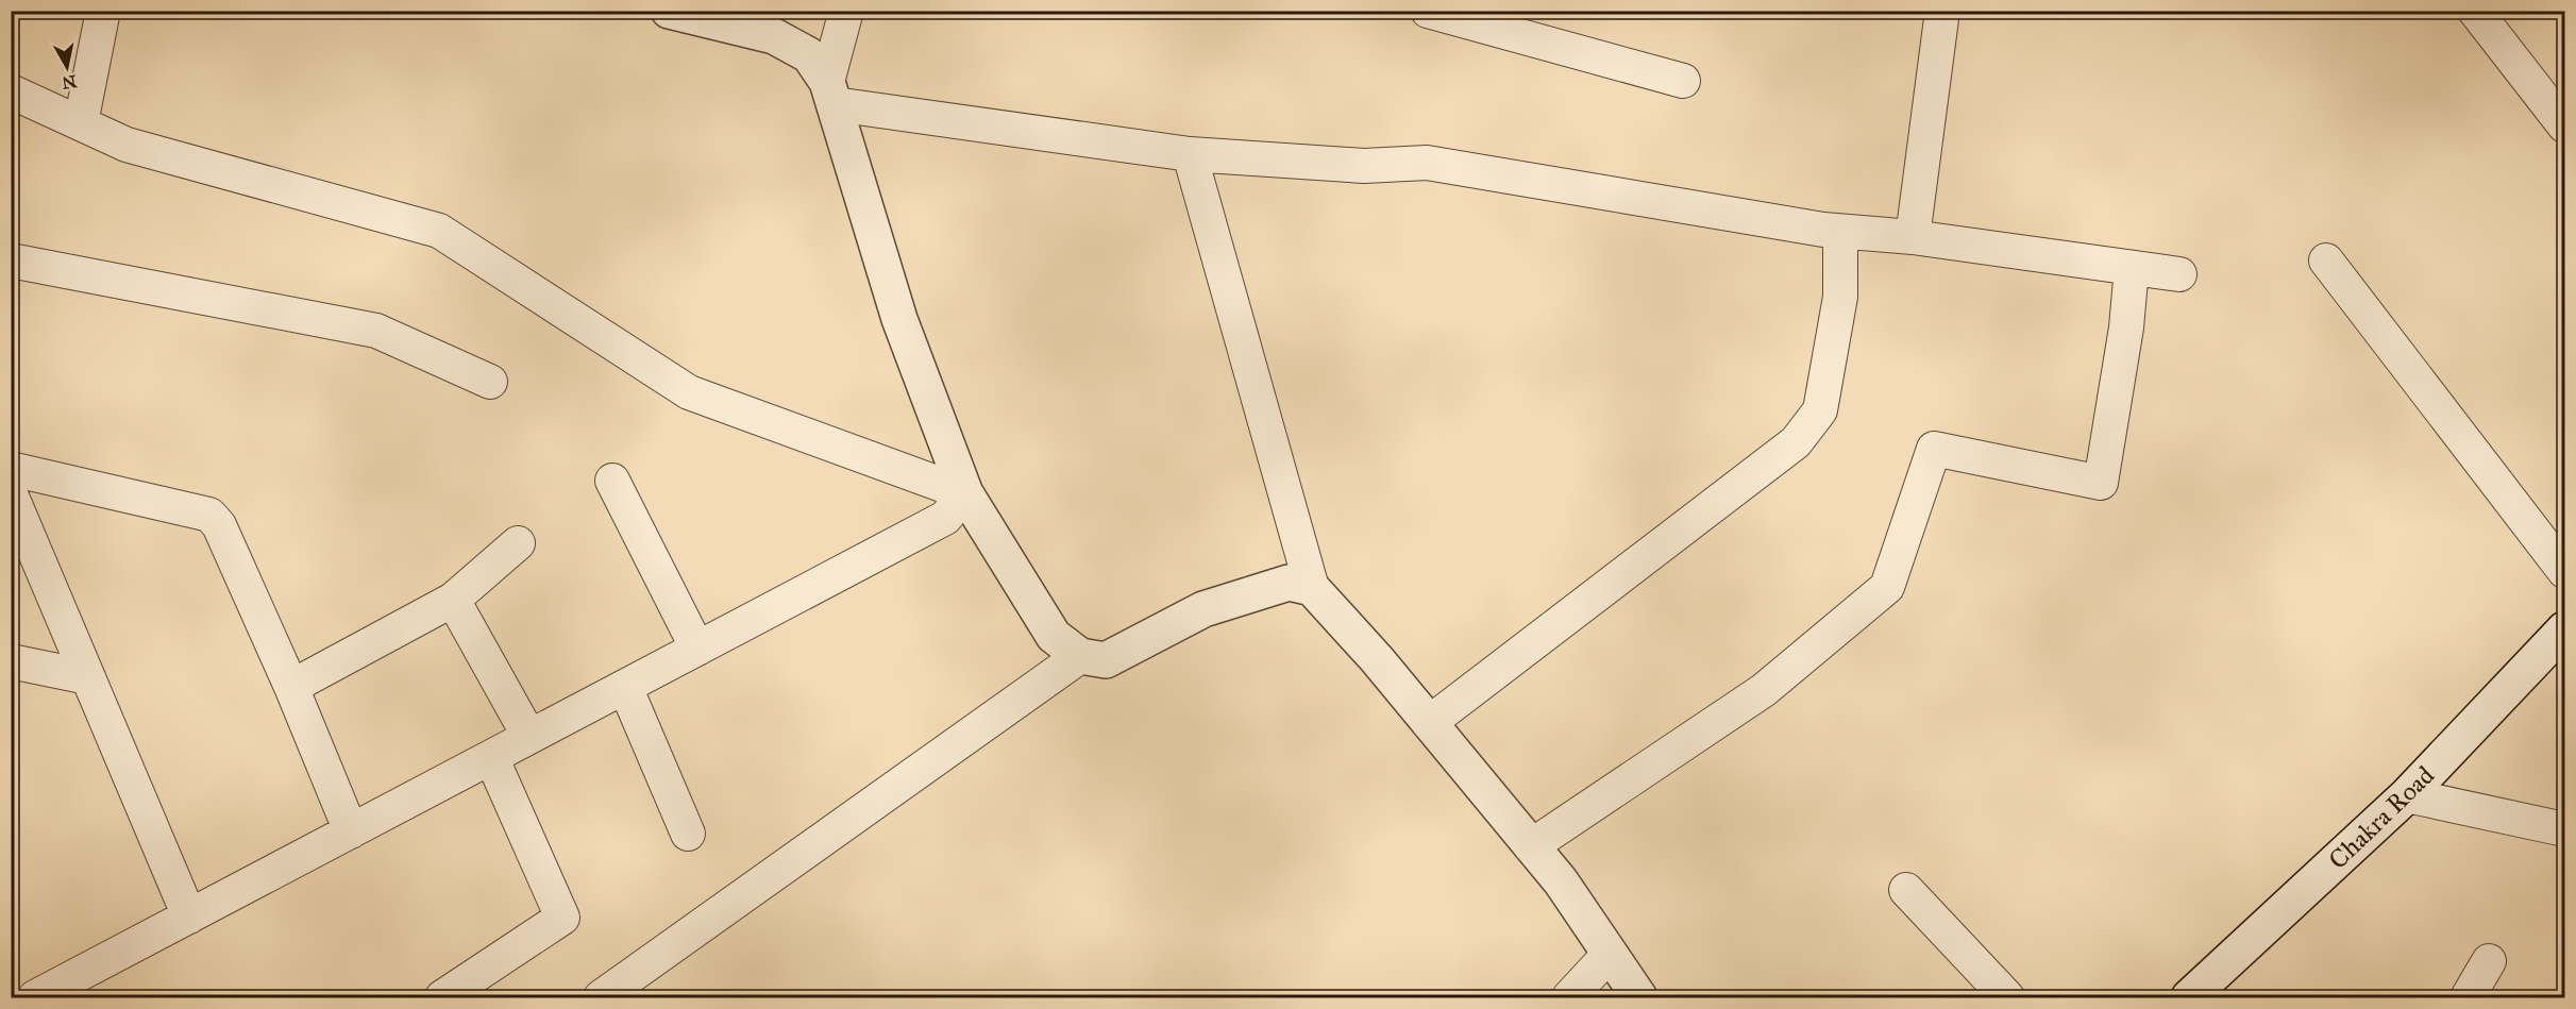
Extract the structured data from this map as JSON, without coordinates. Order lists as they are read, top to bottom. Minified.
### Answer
{"streets":{"street":["Chakra Road"]},"north":"bottom"}
